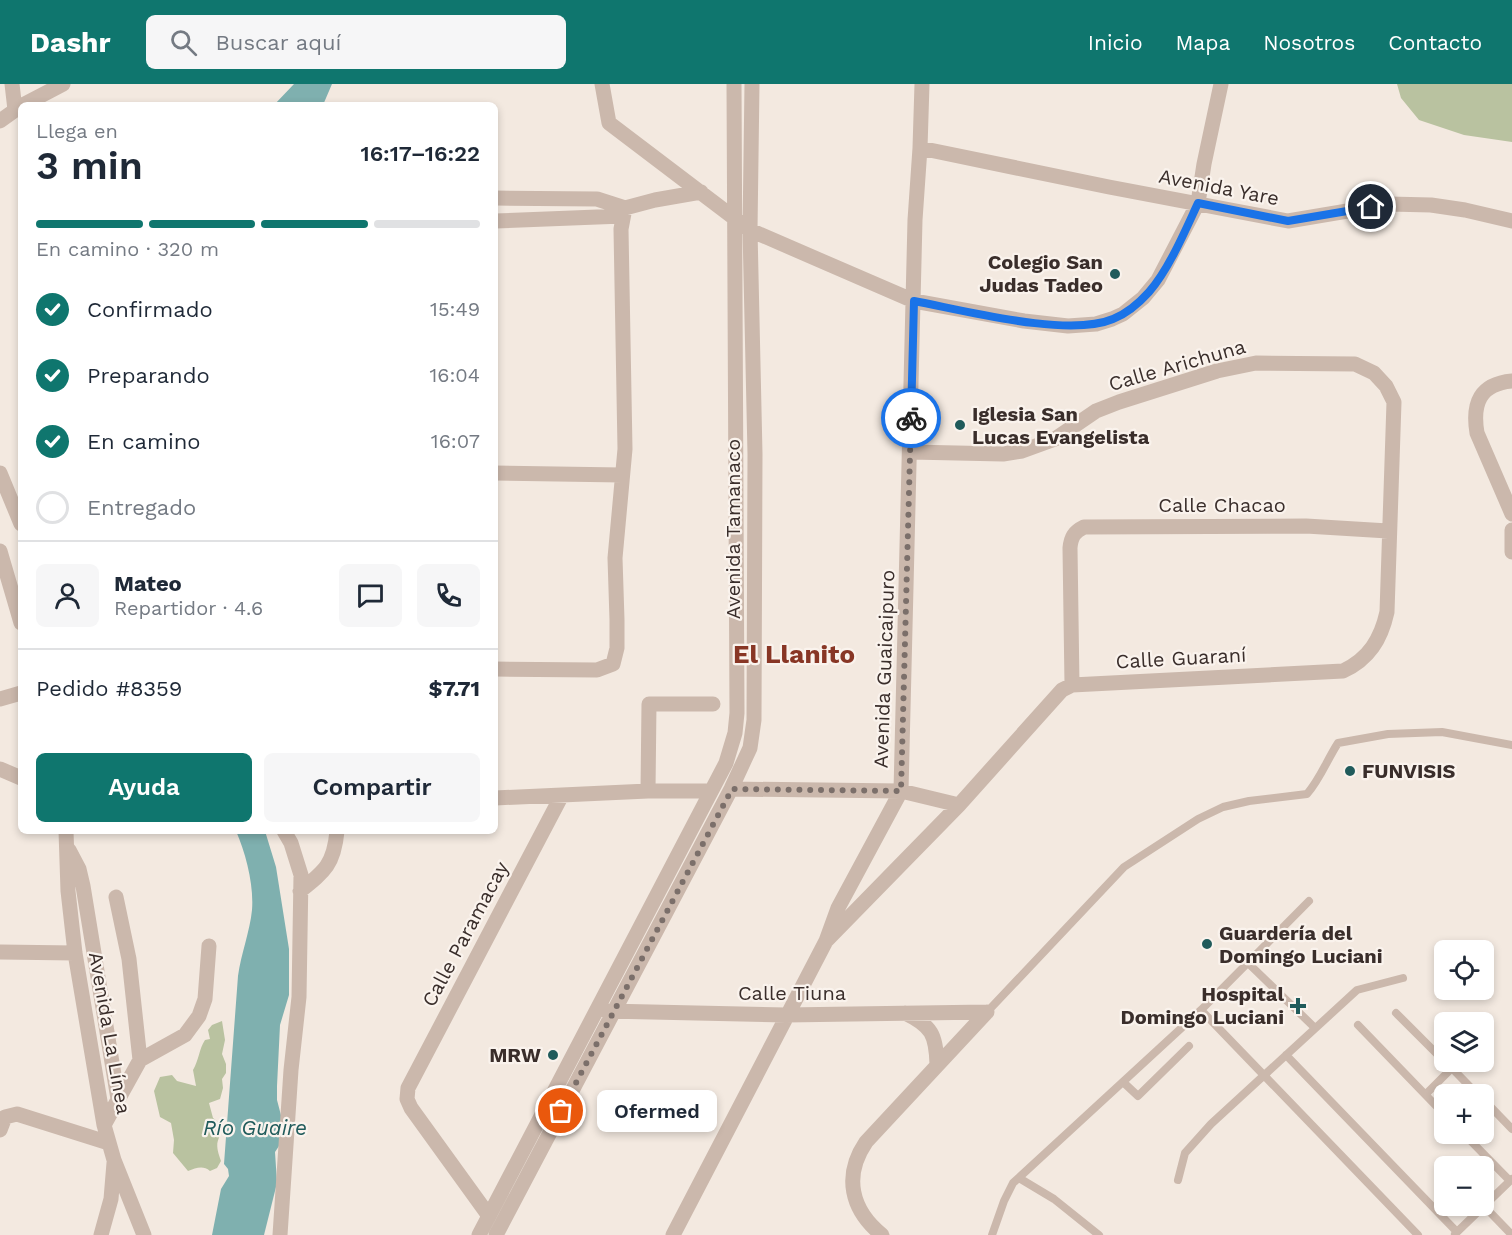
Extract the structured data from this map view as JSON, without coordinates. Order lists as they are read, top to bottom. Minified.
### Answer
{"streets":{"street":["Avenida Yare","Calle Arichuna","Calle Chacao","Avenida Tamanaco","Calle Guaraní","Avenida Guaicaipuro","Calle Paramacay","Calle Tiuna","Avenida La Línea"]},"crossings":[["Avenida Yare","Avenida Guaicaipuro"],["Calle Arichuna","Calle Guaraní"],["Calle Arichuna","Avenida Guaicaipuro"],["Calle Chacao","Calle Guaraní"],["Avenida Tamanaco","Calle Paramacay"],["Avenida Tamanaco","Calle Tiuna"],["Avenida Guaicaipuro","Calle Tiuna"]],"districts":["El Llanito"],"water":["Río Guaire"],"places":{"other":["Colegio San Judas Tadeo","Iglesia San Lucas Evangelista","FUNVISIS","Guardería del Domingo Luciani","MRW","Ofermed"],"health":["Hospital Domingo Luciani"]},"page":{"header":"Dashr","search":"Buscar aquí","nav":["Inicio","Mapa","Nosotros","Contacto"],"heading":["3 min","Llega en","16:17–16:22"],"panel":["Mateo","Repartidor · 4.6","Pedido #8359","$7.71"],"bar":"En camino · 320 m","list":[["Confirmado","15:49"],["Preparando","16:04"],["En camino","16:07"],"Entregado"],"buttons":["Ayuda","Compartir"],"map_buttons":["+","−"],"bubble":"Ofermed"}}
